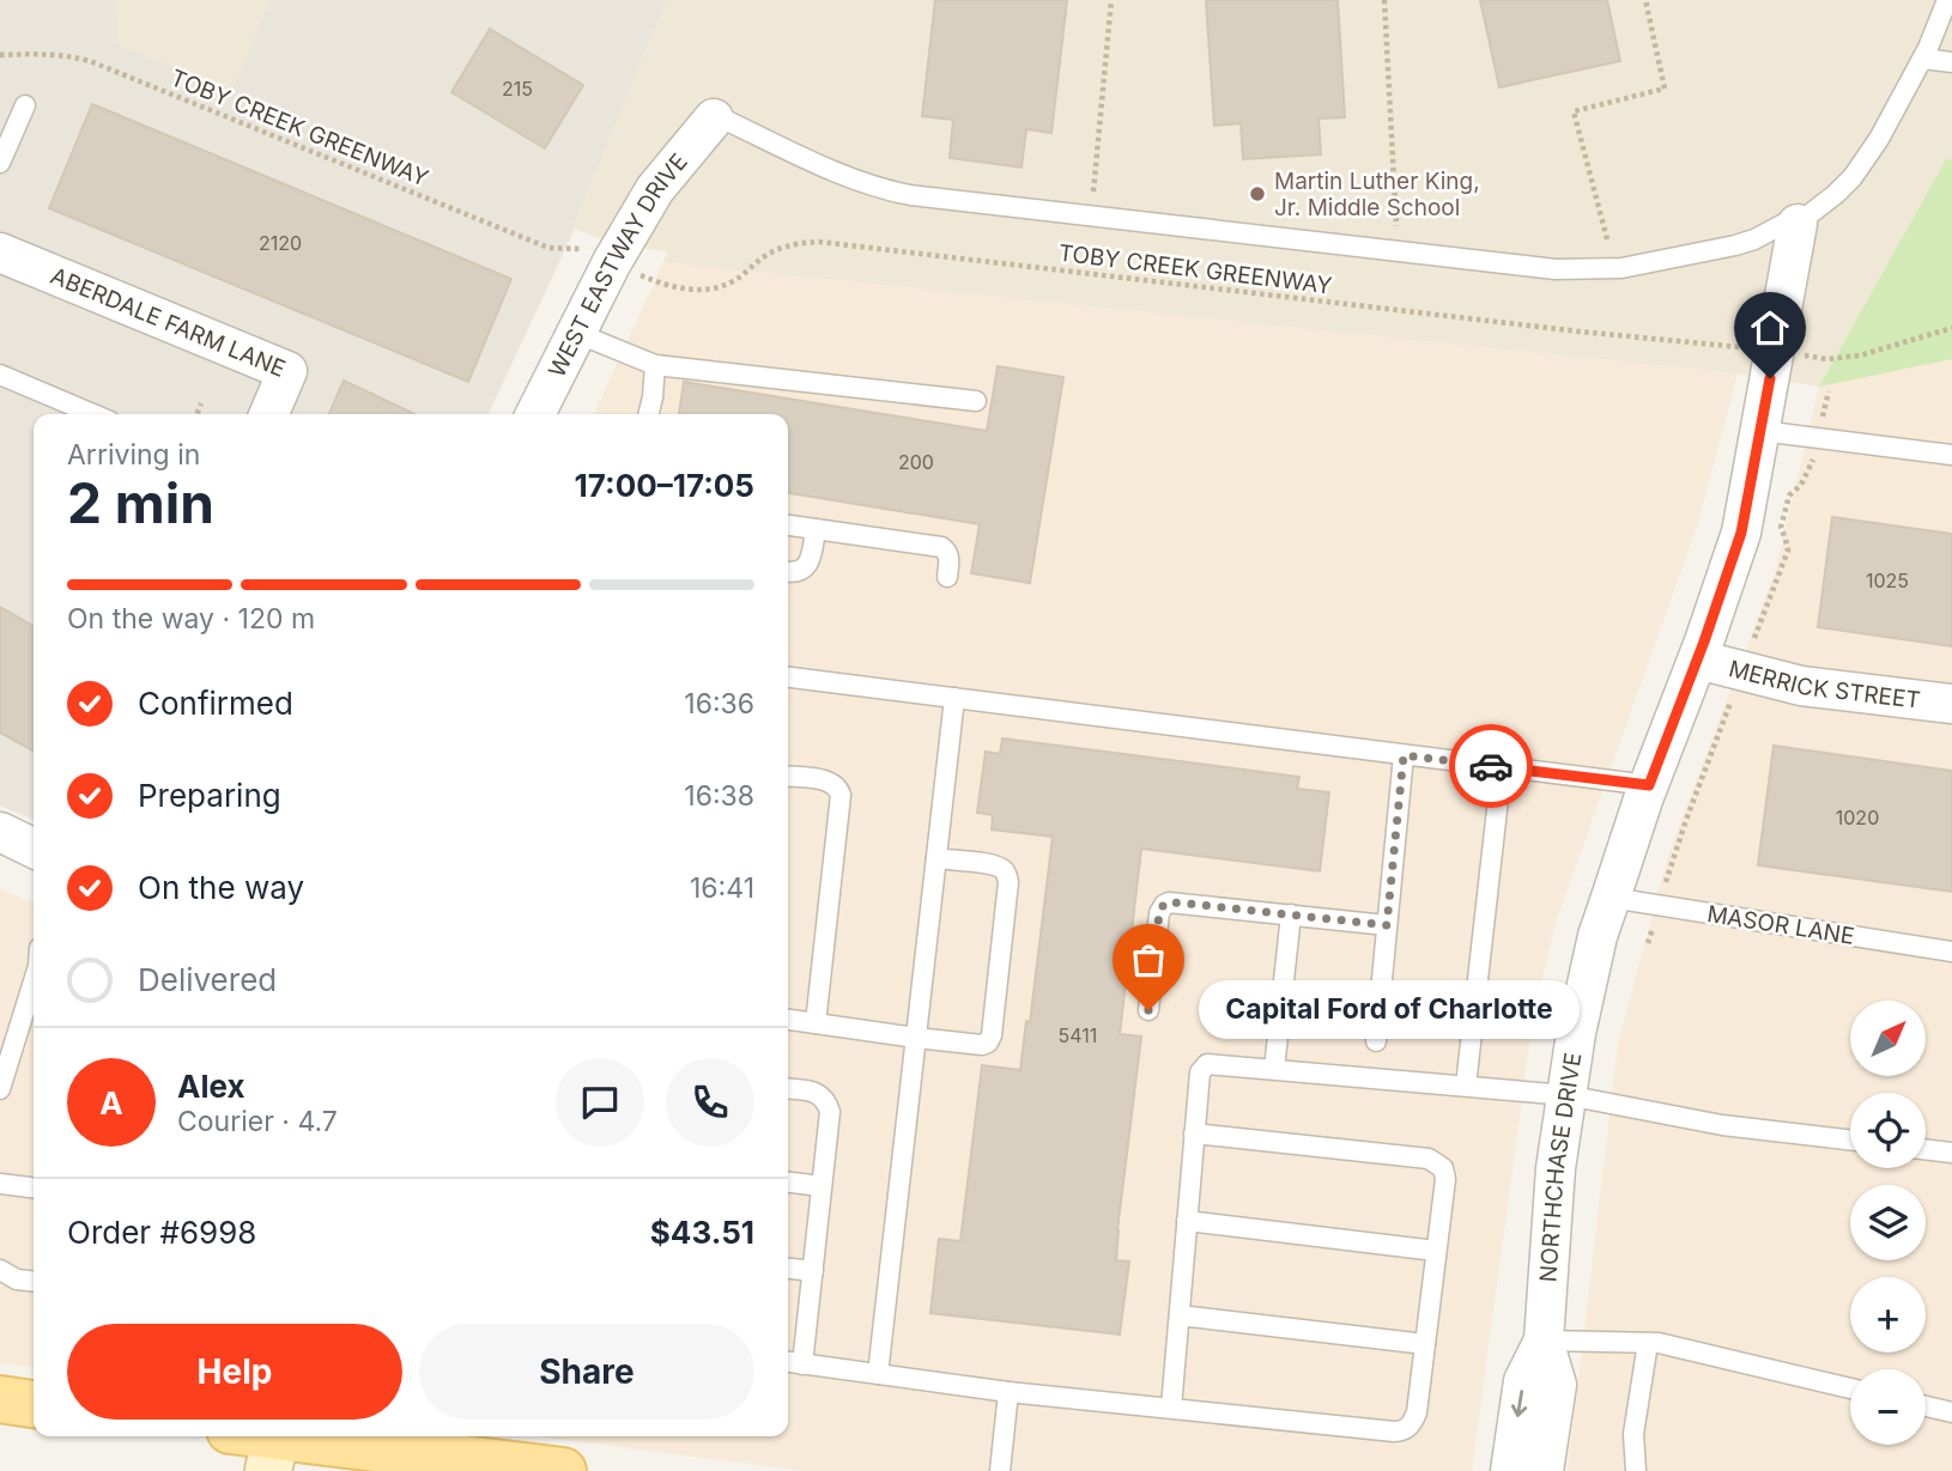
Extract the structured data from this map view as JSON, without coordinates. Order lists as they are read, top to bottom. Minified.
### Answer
{"streets":{"street":["WEST EASTWAY DRIVE","ABERDALE FARM LANE","MERRICK STREET","NORTHCHASE DRIVE"],"lane":["MASOR LANE"],"path":["TOBY CREEK GREENWAY"]},"crossings":[["MERRICK STREET","NORTHCHASE DRIVE"],["MASOR LANE","NORTHCHASE DRIVE"]],"places":["Martin Luther King, Jr. Middle School","Capital Ford of Charlotte"],"house_numbers":["215","2120","200","1025","1020","5411"],"north":"top right","page":{"heading":["2 min","Arriving in","17:00–17:05"],"panel":["Alex","Courier · 4.7","Order #6998","$43.51"],"bar":"On the way · 120 m","list":[["Confirmed","16:36"],["Preparing","16:38"],["On the way","16:41"],"Delivered"],"bubble":"Capital Ford of Charlotte","map_buttons":["+","−"],"round":"A","buttons":["Help","Share"]}}
